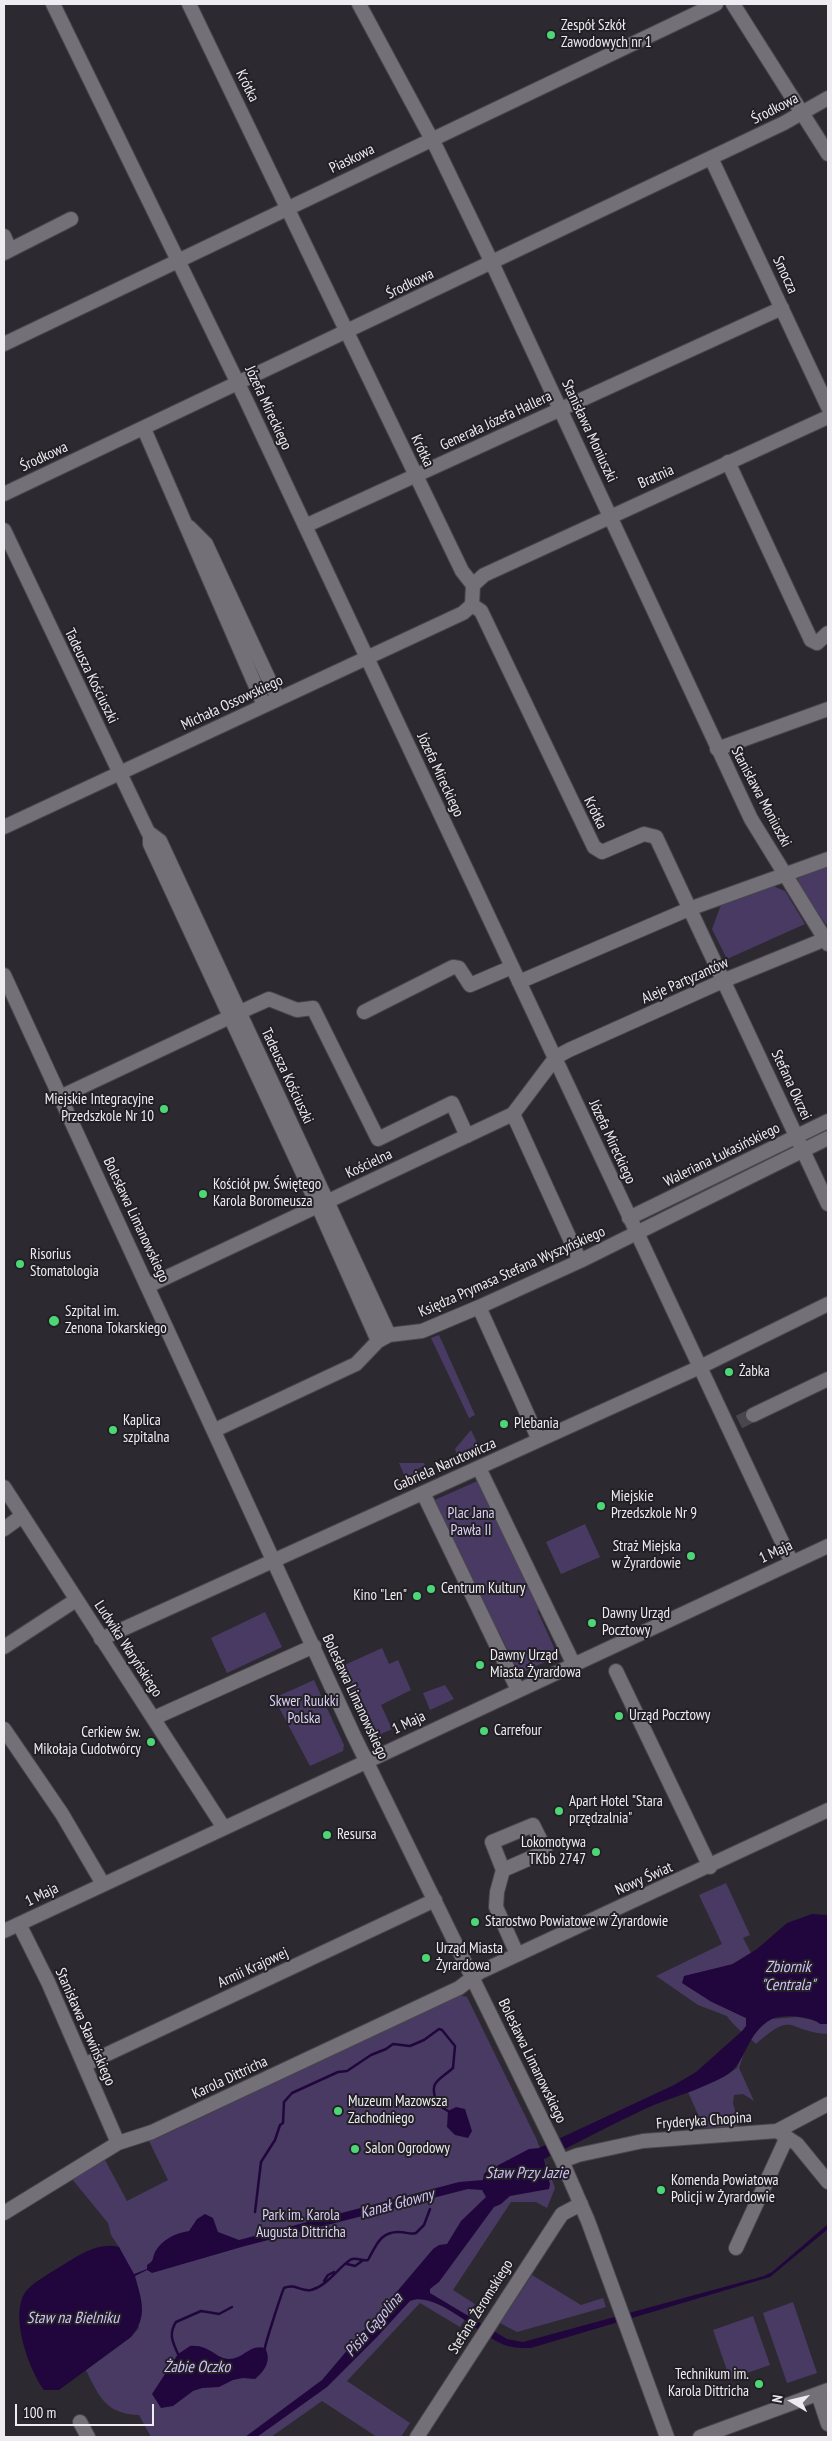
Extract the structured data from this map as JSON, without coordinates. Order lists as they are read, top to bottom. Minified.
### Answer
{"streets":{"street":["Krótka","Środkowa","Piaskowa","Smocza","Józefa Mireckiego","Generała Józefa Hallera","Stanisława Moniuszki","Bratnia","Tadeusza Kościuszki","Michała Ossowskiego","Aleje Partyzantów","Stefana Okrzei","Waleriana Łukasińskiego","Kościelna","Bolesława Limanowskiego","Księdza Prymasa Stefana Wyszyńskiego","Gabriela Narutowicza","1 Maja","Ludwika Waryńskiego","Nowy Świat","Armii Krajowej","Stanisława Sławińskiego","Karola Dittricha","Fryderyka Chopina","Stefana Żeromskiego"]},"crossings":[["Krótka","Środkowa"],["Krótka","Piaskowa"],["Krótka","Generała Józefa Hallera"],["Krótka","Bratnia"],["Krótka","Michała Ossowskiego"],["Krótka","Stefana Okrzei"],["Środkowa","Smocza"],["Środkowa","Józefa Mireckiego"],["Środkowa","Stanisława Moniuszki"],["Piaskowa","Józefa Mireckiego"],["Piaskowa","Stanisława Moniuszki"],["Smocza","Generała Józefa Hallera"],["Józefa Mireckiego","Generała Józefa Hallera"],["Józefa Mireckiego","Michała Ossowskiego"],["Józefa Mireckiego","Aleje Partyzantów"],["Józefa Mireckiego","Waleriana Łukasińskiego"],["Józefa Mireckiego","Kościelna"],["Józefa Mireckiego","Księdza Prymasa Stefana Wyszyńskiego"],["Józefa Mireckiego","Gabriela Narutowicza"],["Józefa Mireckiego","1 Maja"],["Generała Józefa Hallera","Stanisława Moniuszki"],["Stanisława Moniuszki","Bratnia"],["Stanisława Moniuszki","Aleje Partyzantów"],["Tadeusza Kościuszki","Michała Ossowskiego"],["Tadeusza Kościuszki","Kościelna"],["Tadeusza Kościuszki","Księdza Prymasa Stefana Wyszyńskiego"],["Aleje Partyzantów","Stefana Okrzei"],["Aleje Partyzantów","Kościelna"],["Stefana Okrzei","Waleriana Łukasińskiego"],["Waleriana Łukasińskiego","Księdza Prymasa Stefana Wyszyńskiego"],["Kościelna","Bolesława Limanowskiego"],["Bolesława Limanowskiego","Gabriela Narutowicza"],["Bolesława Limanowskiego","1 Maja"],["Bolesława Limanowskiego","Nowy Świat"],["Bolesława Limanowskiego","Armii Krajowej"],["Bolesława Limanowskiego","Karola Dittricha"],["Bolesława Limanowskiego","Fryderyka Chopina"],["Bolesława Limanowskiego","Stefana Żeromskiego"],["Gabriela Narutowicza","Ludwika Waryńskiego"],["1 Maja","Ludwika Waryńskiego"],["1 Maja","Stanisława Sławińskiego"],["Nowy Świat","Karola Dittricha"],["Armii Krajowej","Stanisława Sławińskiego"],["Stanisława Sławińskiego","Karola Dittricha"]],"water":["Zbiornik \"Centrala\"","Staw Przy Jazie","Kanał Głowny","Staw na Bielniku","Pisia Gągolina","Żabie Oczko"],"parks":["Plac Jana Pawła II","Skwer Ruukki Polska","Park im. Karola Augusta Dittricha"],"places":["Zespół Szkół Zawodowych nr 1","Miejskie Integracyjne Przedszkole Nr 10","Kościół pw. Świętego Karola Boromeusza","Risorius Stomatologia","Szpital im. Zenona Tokarskiego","Żabka","Plebania","Kaplica szpitalna","Miejskie Przedszkole Nr 9","Straż Miejska w Żyrardowie","Centrum Kultury","Kino \"Len\"","Dawny Urząd Pocztowy","Dawny Urząd Miasta Żyrardowa","Urząd Pocztowy","Carrefour","Cerkiew św. Mikołaja Cudotwórcy","Apart Hotel \"Stara przędzalnia\"","Resursa","Lokomotywa TKbb 2747","Starostwo Powiatowe w Żyrardowie","Urząd Miasta Żyrardowa","Muzeum Mazowsza Zachodniego","Salon Ogrodowy","Komenda Powiatowa Policji w Żyrardowie","Technikum im. Karola Dittricha"],"scale_bar":"100 m","north":"left"}
